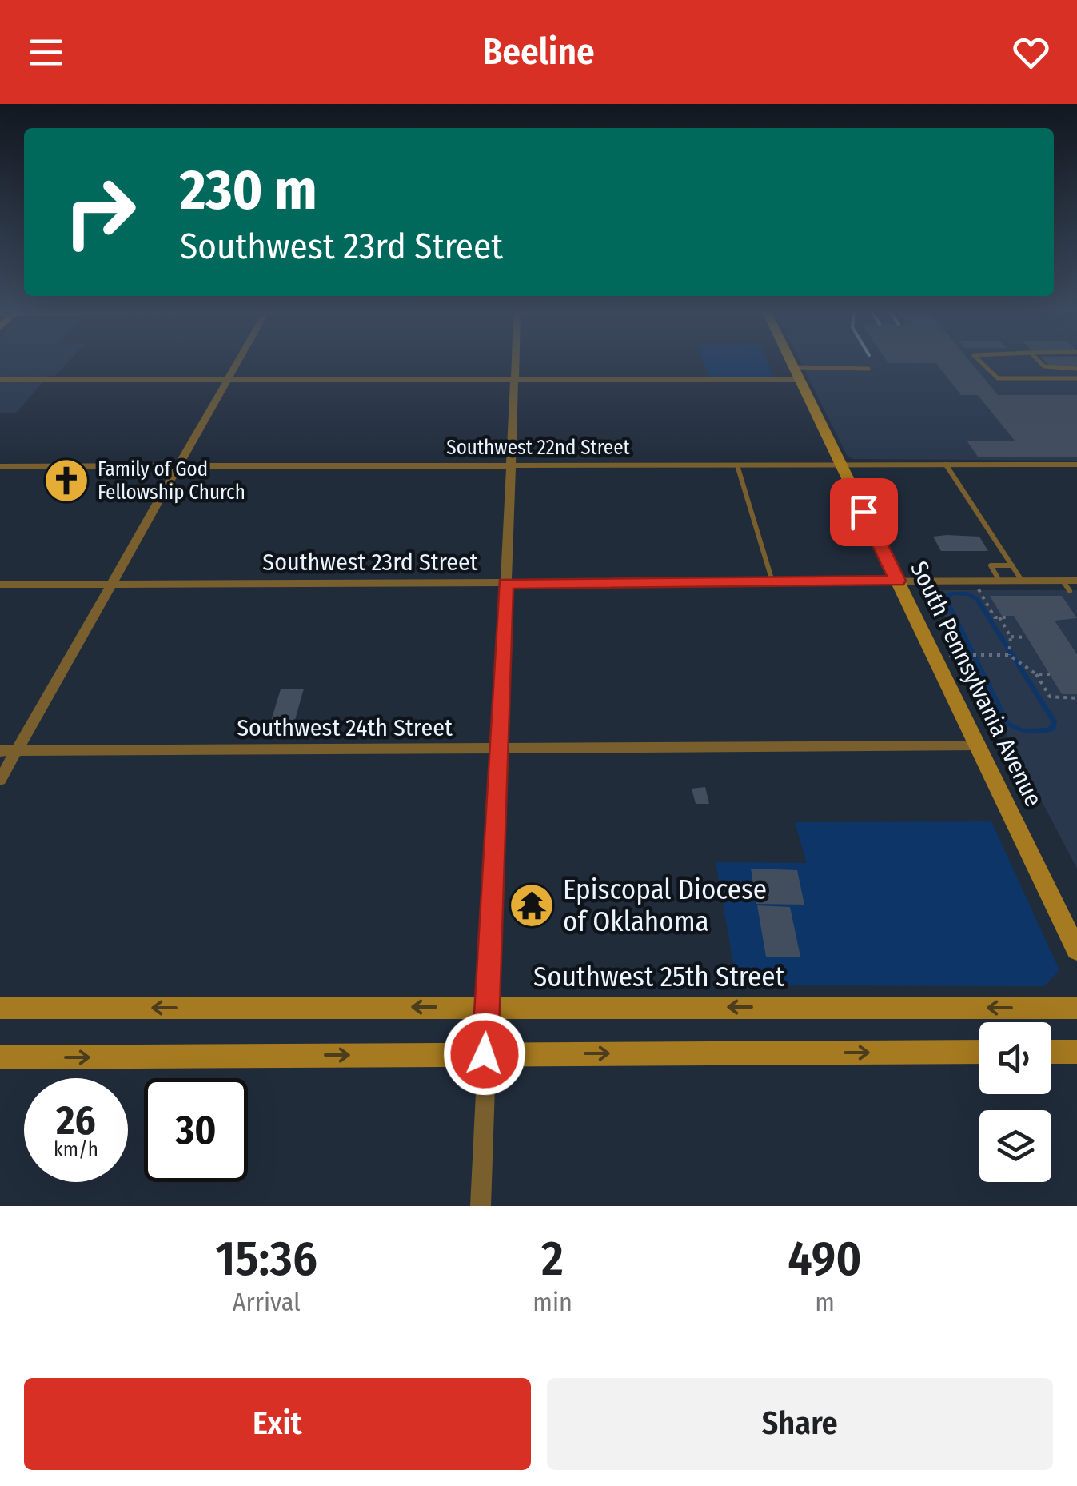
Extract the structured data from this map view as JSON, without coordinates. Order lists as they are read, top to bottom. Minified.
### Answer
{"streets":{"street":["Southwest 22nd Street","Southwest 23rd Street","South Pennsylvania Avenue","Southwest 24th Street","Southwest 25th Street"]},"crossings":[["Southwest 22nd Street","South Pennsylvania Avenue"],["Southwest 23rd Street","South Pennsylvania Avenue"],["South Pennsylvania Avenue","Southwest 24th Street"]],"places":{"church":["Family of God Fellowship Church"],"temple":["Episcopal Diocese of Oklahoma"]},"page":{"header":"Beeline","turn":["230 m","Southwest 23rd Street"],"speed":"26 km/h","limit":"30","eta":["15:36","Arrival","2","min","490","m"],"buttons":["Exit","Share"]}}
